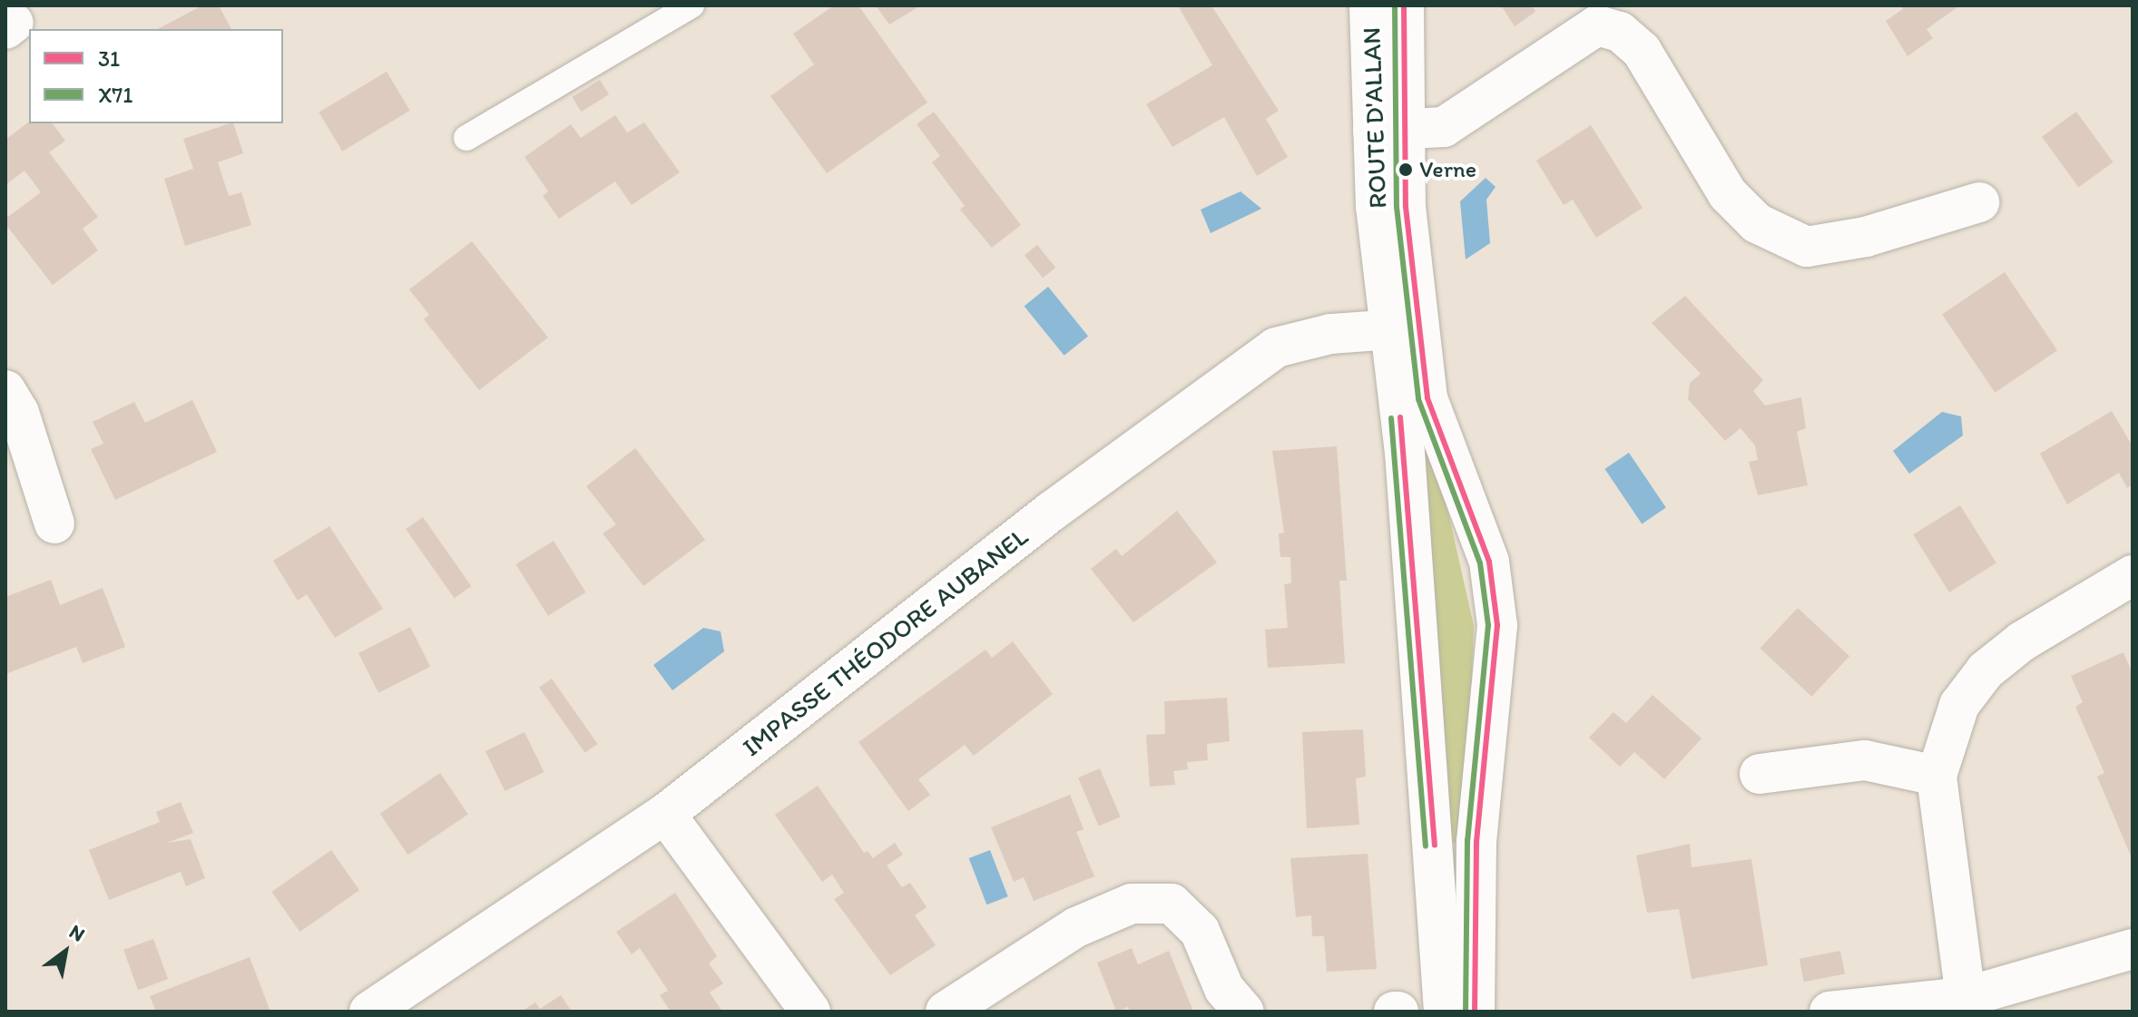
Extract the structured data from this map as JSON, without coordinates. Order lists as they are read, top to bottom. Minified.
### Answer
{"streets":{"street":["ROUTE D'ALLAN","IMPASSE THÉODORE AUBANEL"]},"crossings":[["ROUTE D'ALLAN","IMPASSE THÉODORE AUBANEL"]],"places":["Verne"],"lines":["transit line 31","transit line X71"],"legend":["31","X71"],"north":"top right"}
